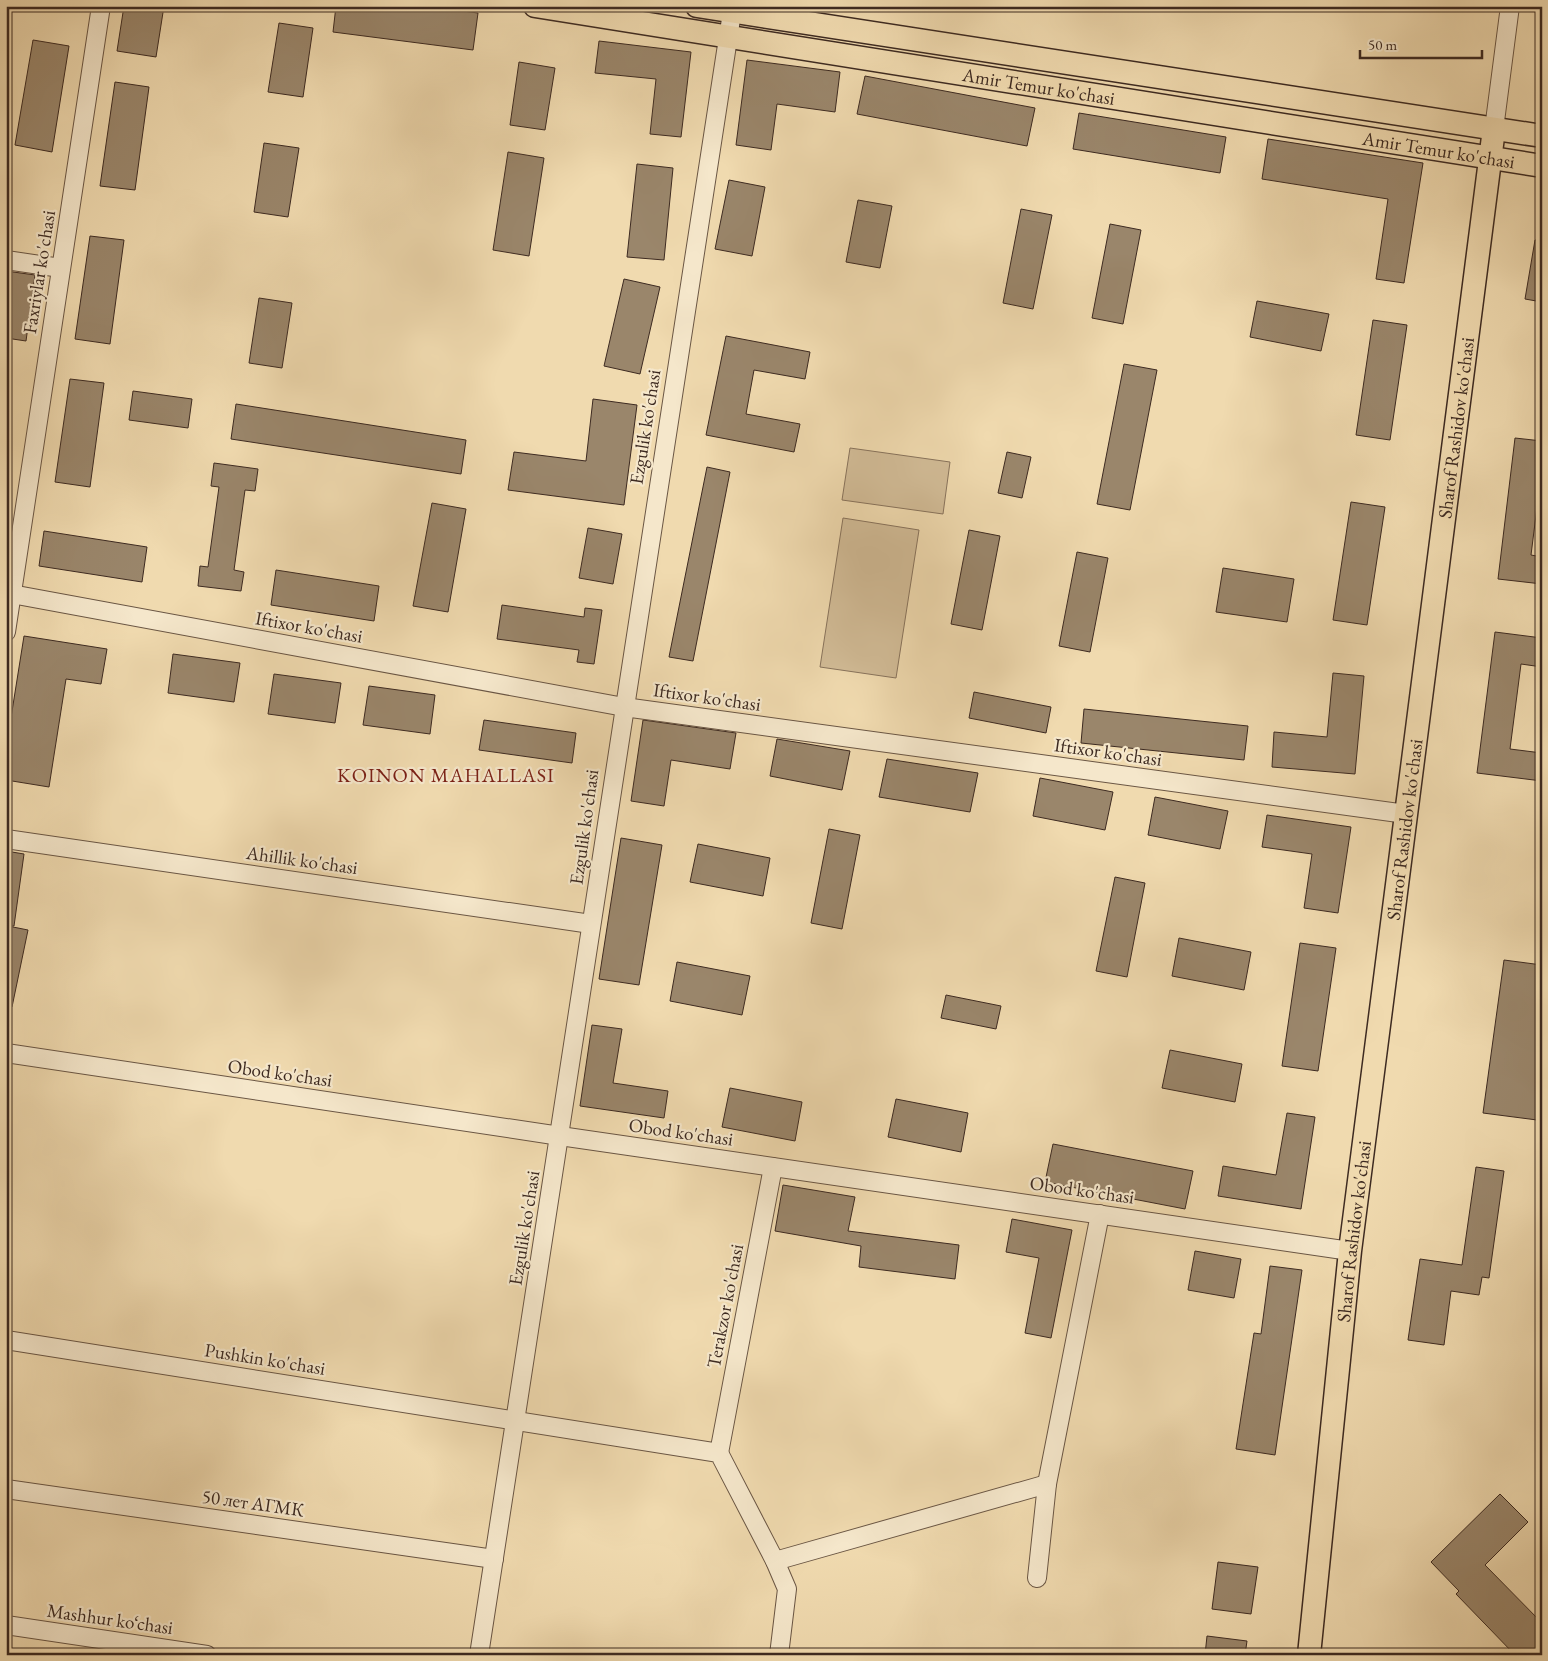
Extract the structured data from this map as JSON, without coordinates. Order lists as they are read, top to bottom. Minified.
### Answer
{"streets":{"main road":["Amir Temur ko'chasi","Sharof Rashidov ko'chasi"],"street":["Faxriylar ko'chasi","Ezgulik ko'chasi","Iftixor ko'chasi","Ahillik ko'chasi","Obod ko'chasi","Terakzor ko'chasi","Pushkin ko'chasi","50 лет АГМК","Mashhur ko‘chasi"]},"crossings":[["Amir Temur ko'chasi","Ezgulik ko'chasi"],["Amir Temur ko'chasi","Sharof Rashidov ko'chasi"],["Faxriylar ko'chasi","Iftixor ko'chasi"],["Ezgulik ko'chasi","Iftixor ko'chasi"],["Ezgulik ko'chasi","Ahillik ko'chasi"],["Ezgulik ko'chasi","Obod ko'chasi"],["Ezgulik ko'chasi","Pushkin ko'chasi"],["Ezgulik ko'chasi","50 лет АГМК"],["Sharof Rashidov ko'chasi","Iftixor ko'chasi"],["Sharof Rashidov ko'chasi","Obod ko'chasi"],["Obod ko'chasi","Terakzor ko'chasi"]],"districts":["KOINON MAHALLASI"],"scale_bar":"50 m"}
